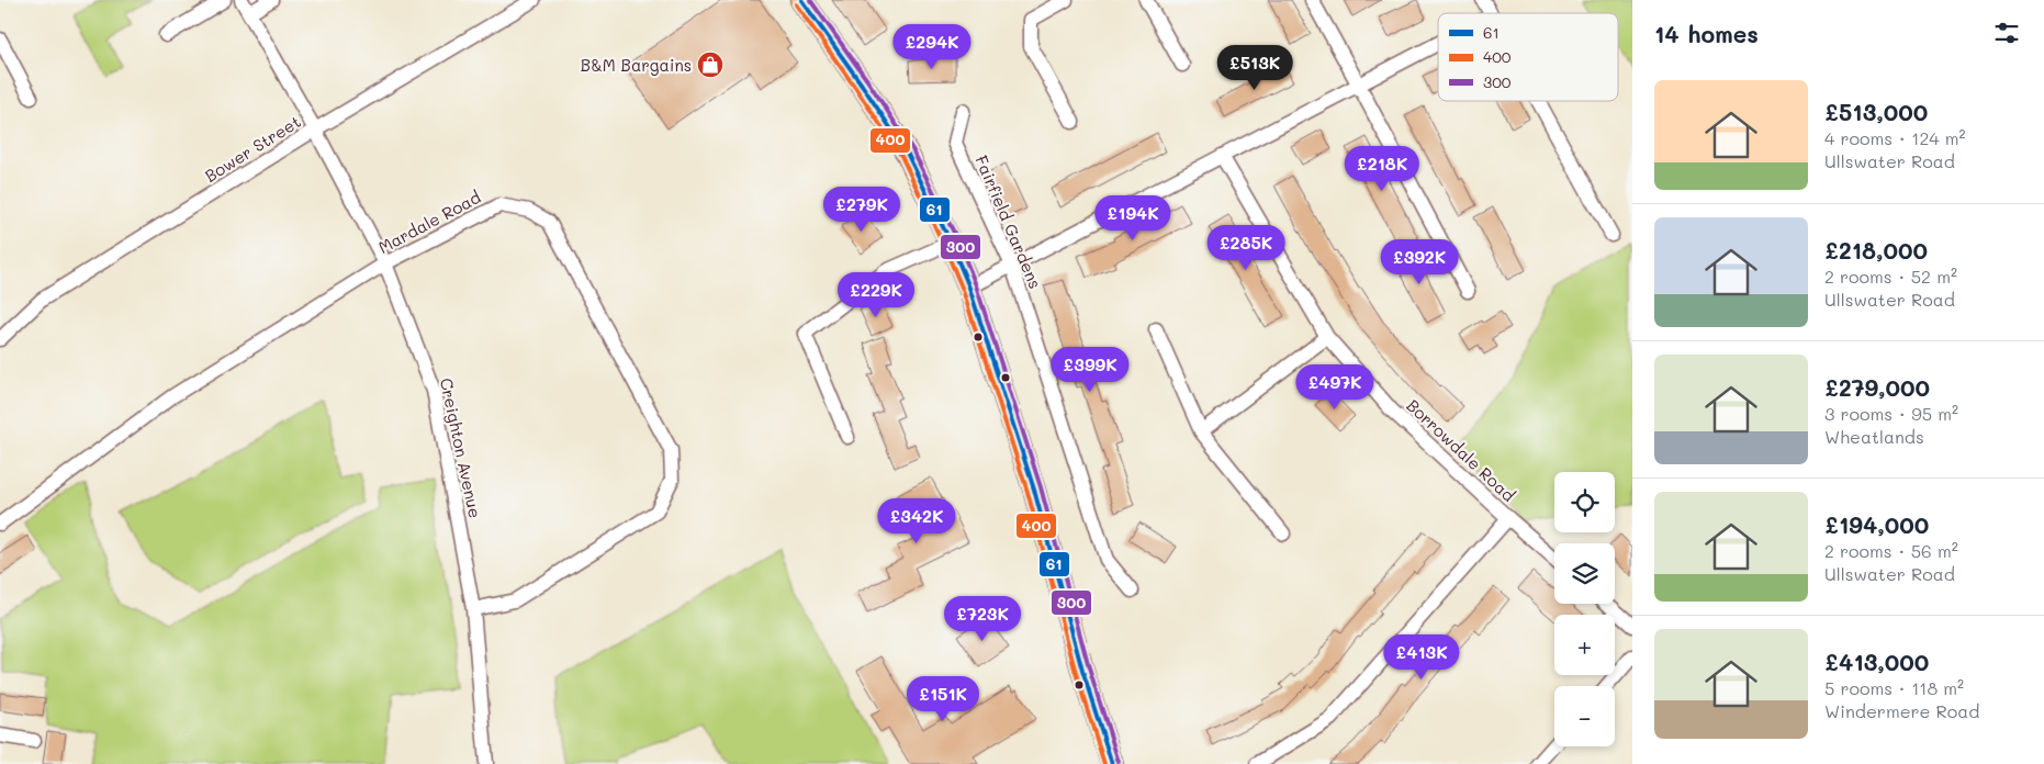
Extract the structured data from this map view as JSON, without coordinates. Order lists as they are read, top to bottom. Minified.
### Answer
{"streets":{"street":["Bower Street","Mardale Road","Fairfield Gardens","Creighton Avenue","Borrowdale Road"]},"crossings":[["Bower Street","Creighton Avenue"],["Mardale Road","Creighton Avenue"]],"places":{"shop":["B&M Bargains"]},"lines":["transit line 61","transit line 300","transit line 400"],"legend":["61","400","300"],"page":{"heading":"14 homes","price":["£294K","£513K","£218K","£279K","£194K","£285K","£392K","£229K","£399K","£497K","£342K","£723K","£413K","£151K"],"list":[{"name":"£513,000","note":"4 rooms · 124 m² · Ullswater Road"},{"name":"£218,000","note":"2 rooms · 52 m² · Ullswater Road"},{"name":"£279,000","note":"3 rooms · 95 m² · Wheatlands"},{"name":"£194,000","note":"2 rooms · 56 m² · Ullswater Road"},{"name":"£413,000","note":"5 rooms · 118 m² · Windermere Road"}],"map_buttons":["+","−"]}}
